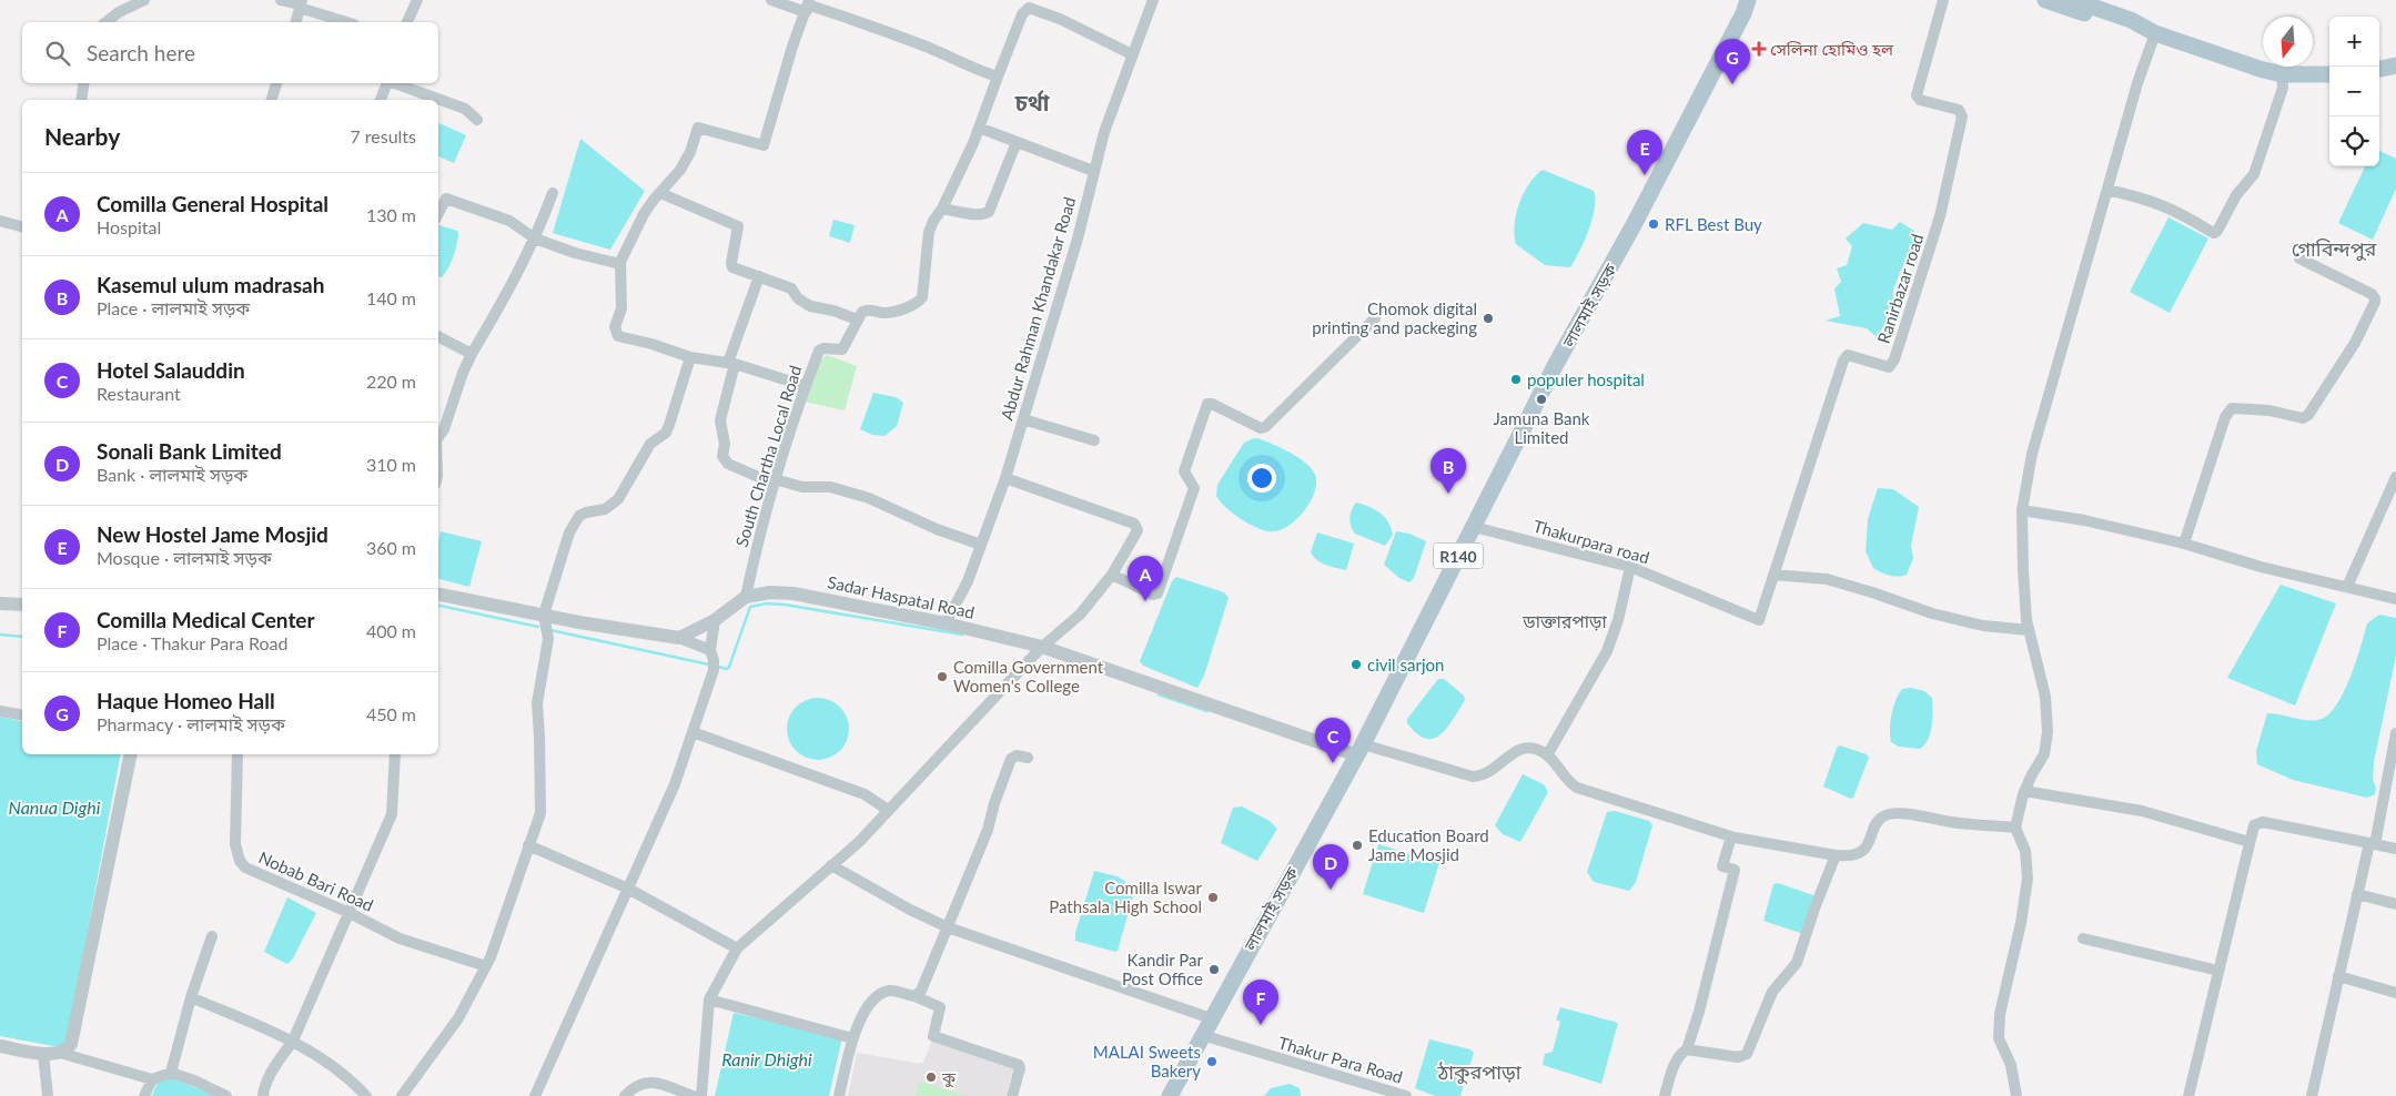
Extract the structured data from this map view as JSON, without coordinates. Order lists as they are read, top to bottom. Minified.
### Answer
{"streets":{"main road":["লালমাই সড়ক","R140"],"street":["Ranirbazar road","Abdur Rahman Khandakar Road","South Chartha Local Road","Thakurpara road","Sadar Haspatal Road","Nobab Bari Road","Thakur Para Road"]},"crossings":[["Ranirbazar road","Thakurpara road"],["লালমাই সড়ক","Thakurpara road"],["লালমাই সড়ক","Sadar Haspatal Road"],["লালমাই সড়ক","Thakur Para Road"],["Abdur Rahman Khandakar Road","Sadar Haspatal Road"],["South Chartha Local Road","Sadar Haspatal Road"]],"districts":["চর্থা","গোবিন্দপুর","ডাক্তারপাড়া","ঠাকুরপাড়া"],"water":["Nanua Dighi","Ranir Dhighi"],"places":{"health":["সেলিনা হোমিও হল"],"other":["RFL Best Buy","Chomok digital printing and packeging","populer hospital","Jamuna Bank Limited","civil sarjon","Comilla Government Women's College","Education Board Jame Mosjid","Comilla Iswar Pathsala High School","Kandir Par Post Office","MALAI Sweets Bakery","কু"]},"north":"bottom","page":{"map_buttons":["+","−"],"search":"Search here","pins":["G","E","B","A","C","D","F"],"heading":["Nearby","7 results"],"list":[{"mark":"A","name":"Comilla General Hospital","note":"Hospital","value":"130 m"},{"mark":"B","name":"Kasemul ulum madrasah","note":"Place · লালমাই সড়ক","value":"140 m"},{"mark":"C","name":"Hotel Salauddin","note":"Restaurant","value":"220 m"},{"mark":"D","name":"Sonali Bank Limited","note":"Bank · লালমাই সড়ক","value":"310 m"},{"mark":"E","name":"New Hostel Jame Mosjid","note":"Mosque · লালমাই সড়ক","value":"360 m"},{"mark":"F","name":"Comilla Medical Center","note":"Place · Thakur Para Road","value":"400 m"},{"mark":"G","name":"Haque Homeo Hall","note":"Pharmacy · লালমাই সড়ক","value":"450 m"}]}}
